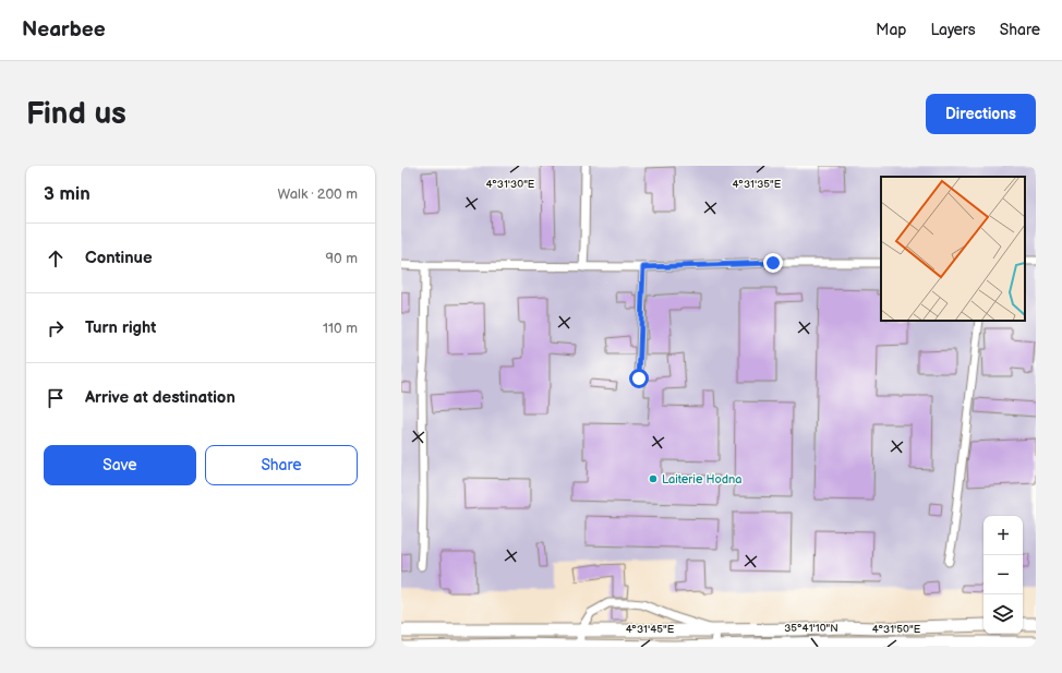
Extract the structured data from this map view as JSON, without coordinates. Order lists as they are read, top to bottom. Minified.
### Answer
{"places":["Laiterie Hodna"],"page":{"header":"Nearbee","nav":["Map","Layers","Share"],"buttons":["Directions",["Save","Share"]],"title":"Find us","heading":["3 min","Walk · 200 m"],"list":[["Continue","90 m"],["Turn right","110 m"],"Arrive at destination"],"map_buttons":["+","−"]},"coordinates":["4°31'30\"E","4°31'35\"E","35°41'10\"N","4°31'45\"E","4°31'50\"E"]}
